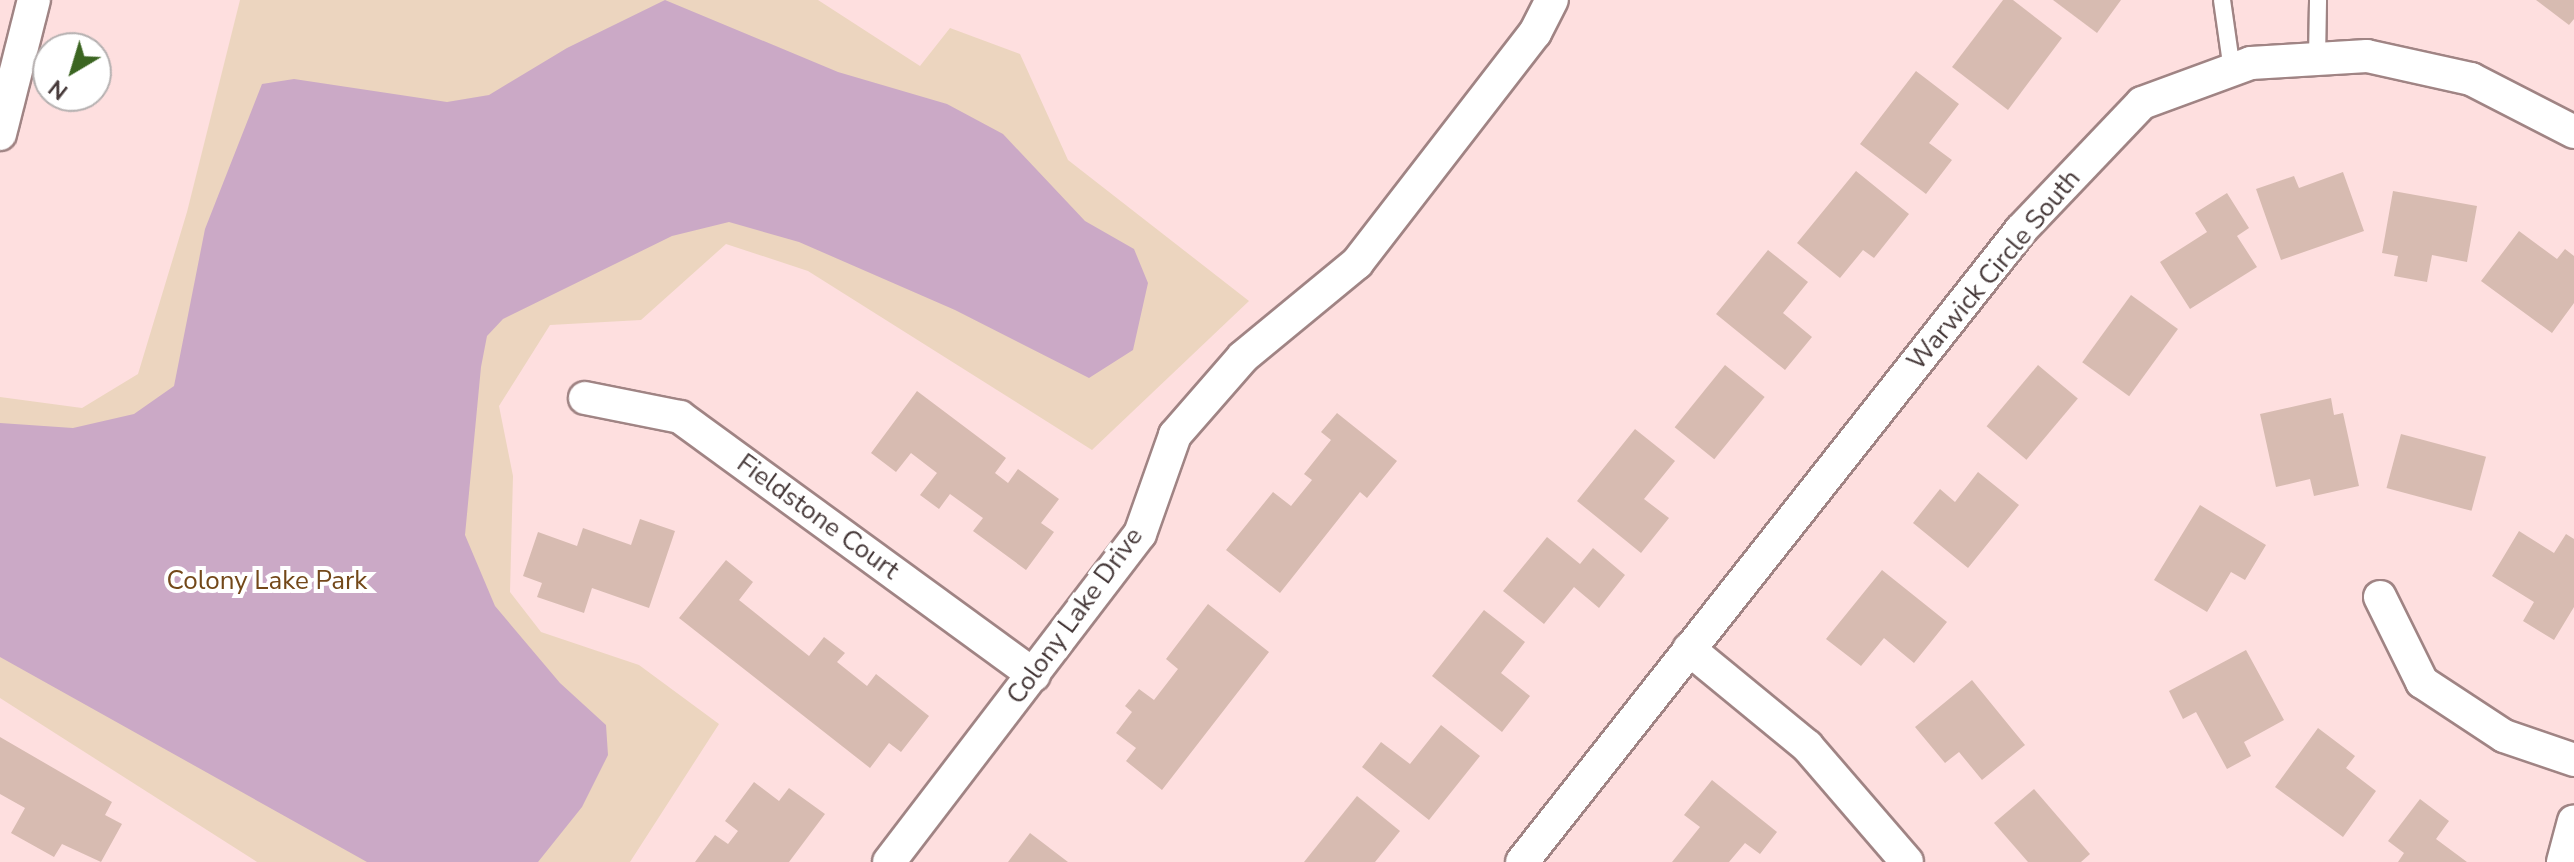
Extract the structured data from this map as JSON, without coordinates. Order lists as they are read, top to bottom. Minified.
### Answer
{"streets":{"street":["Warwick Circle South","Fieldstone Court","Colony Lake Drive"]},"crossings":[["Fieldstone Court","Colony Lake Drive"]],"parks":["Colony Lake Park"],"north":"bottom left"}
